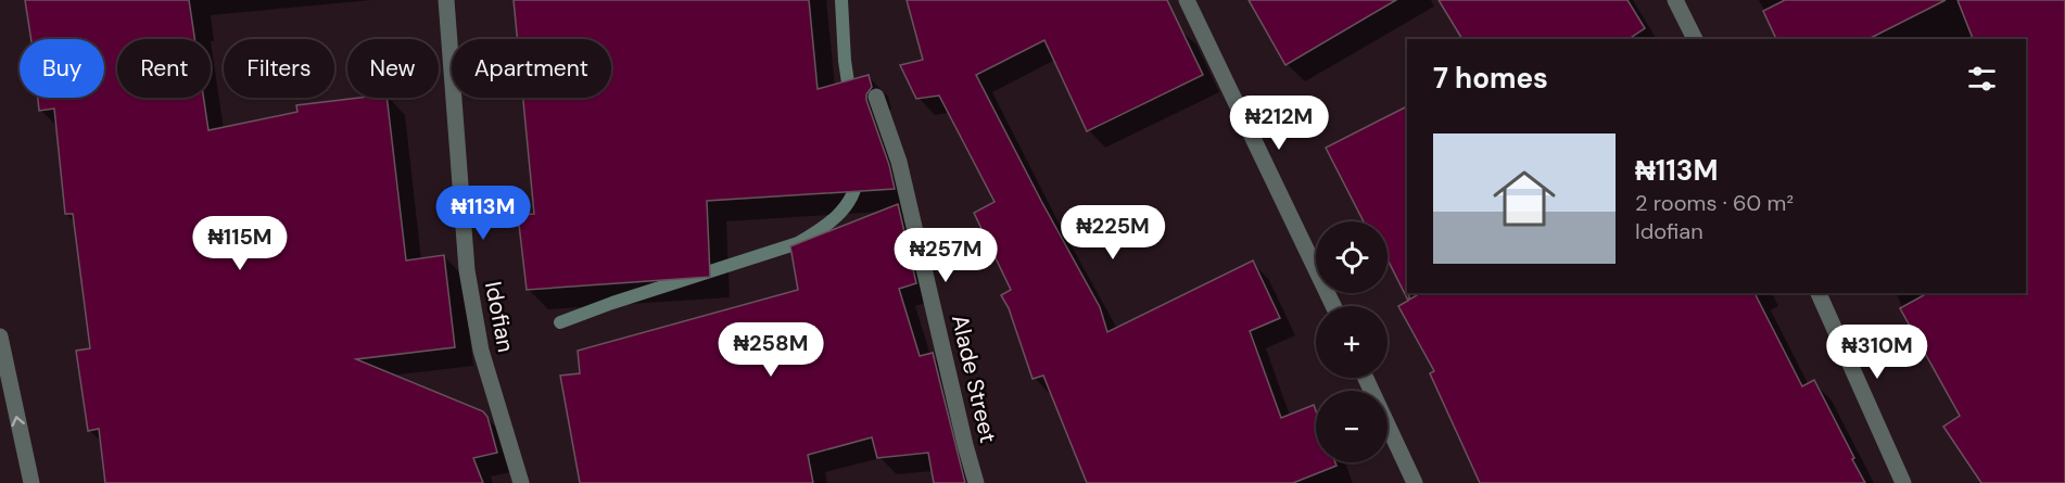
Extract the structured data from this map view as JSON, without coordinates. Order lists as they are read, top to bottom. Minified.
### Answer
{"streets":{"street":["Idofian","Alade Street"]},"page":{"chip":["Buy","Rent","Filters","New","Apartment"],"heading":"7 homes","price":["₦212M","₦113M","₦225M","₦115M","₦257M","₦258M","₦310M"],"list":[{"name":"₦113M","note":"2 rooms · 60 m² · Idofian"}],"map_buttons":["+","−"]}}
